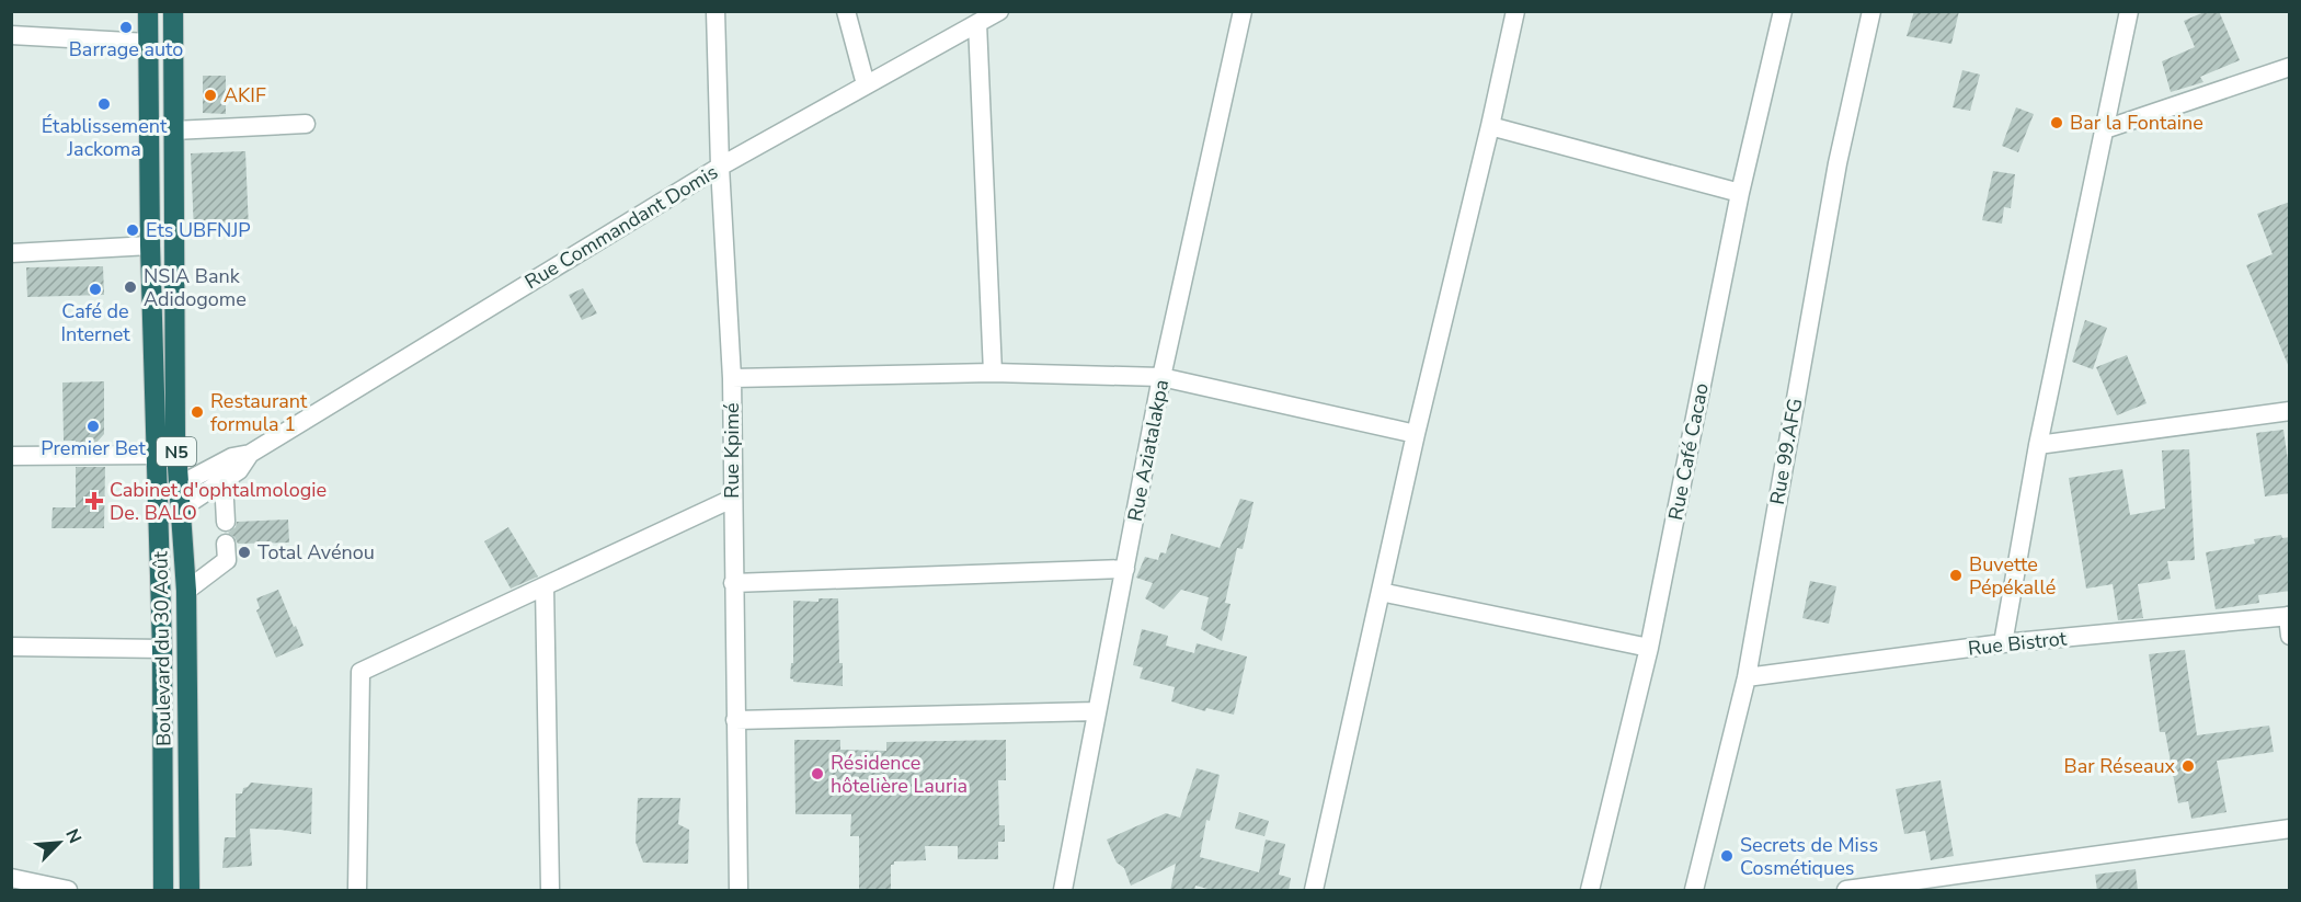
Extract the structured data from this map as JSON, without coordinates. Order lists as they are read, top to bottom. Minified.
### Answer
{"streets":{"highway":["N5","Boulevard du 30 Août"],"street":["Rue Commandant Domis","Rue Kpimé","Rue Aziatalakpa","Rue Café Cacao","Rue 99.AFG","Rue Bistrot"]},"crossings":[["Rue Commandant Domis","Rue Kpimé"],["Rue Commandant Domis","Boulevard du 30 Août"],["Rue 99.AFG","Rue Bistrot"]],"places":{"other":["Barrage auto","AKIF","Établissement Jackoma","Bar la Fontaine","Ets UBFNJP","NSIA Bank Adidogome","Café de Internet","Restaurant formula 1","Premier Bet","Total Avénou","Buvette Pépékallé","Bar Réseaux","Résidence hôtelière Lauria","Secrets de Miss Cosmétiques"],"health":["Cabinet d'ophtalmologie De. BALO"]},"north":"top right"}
